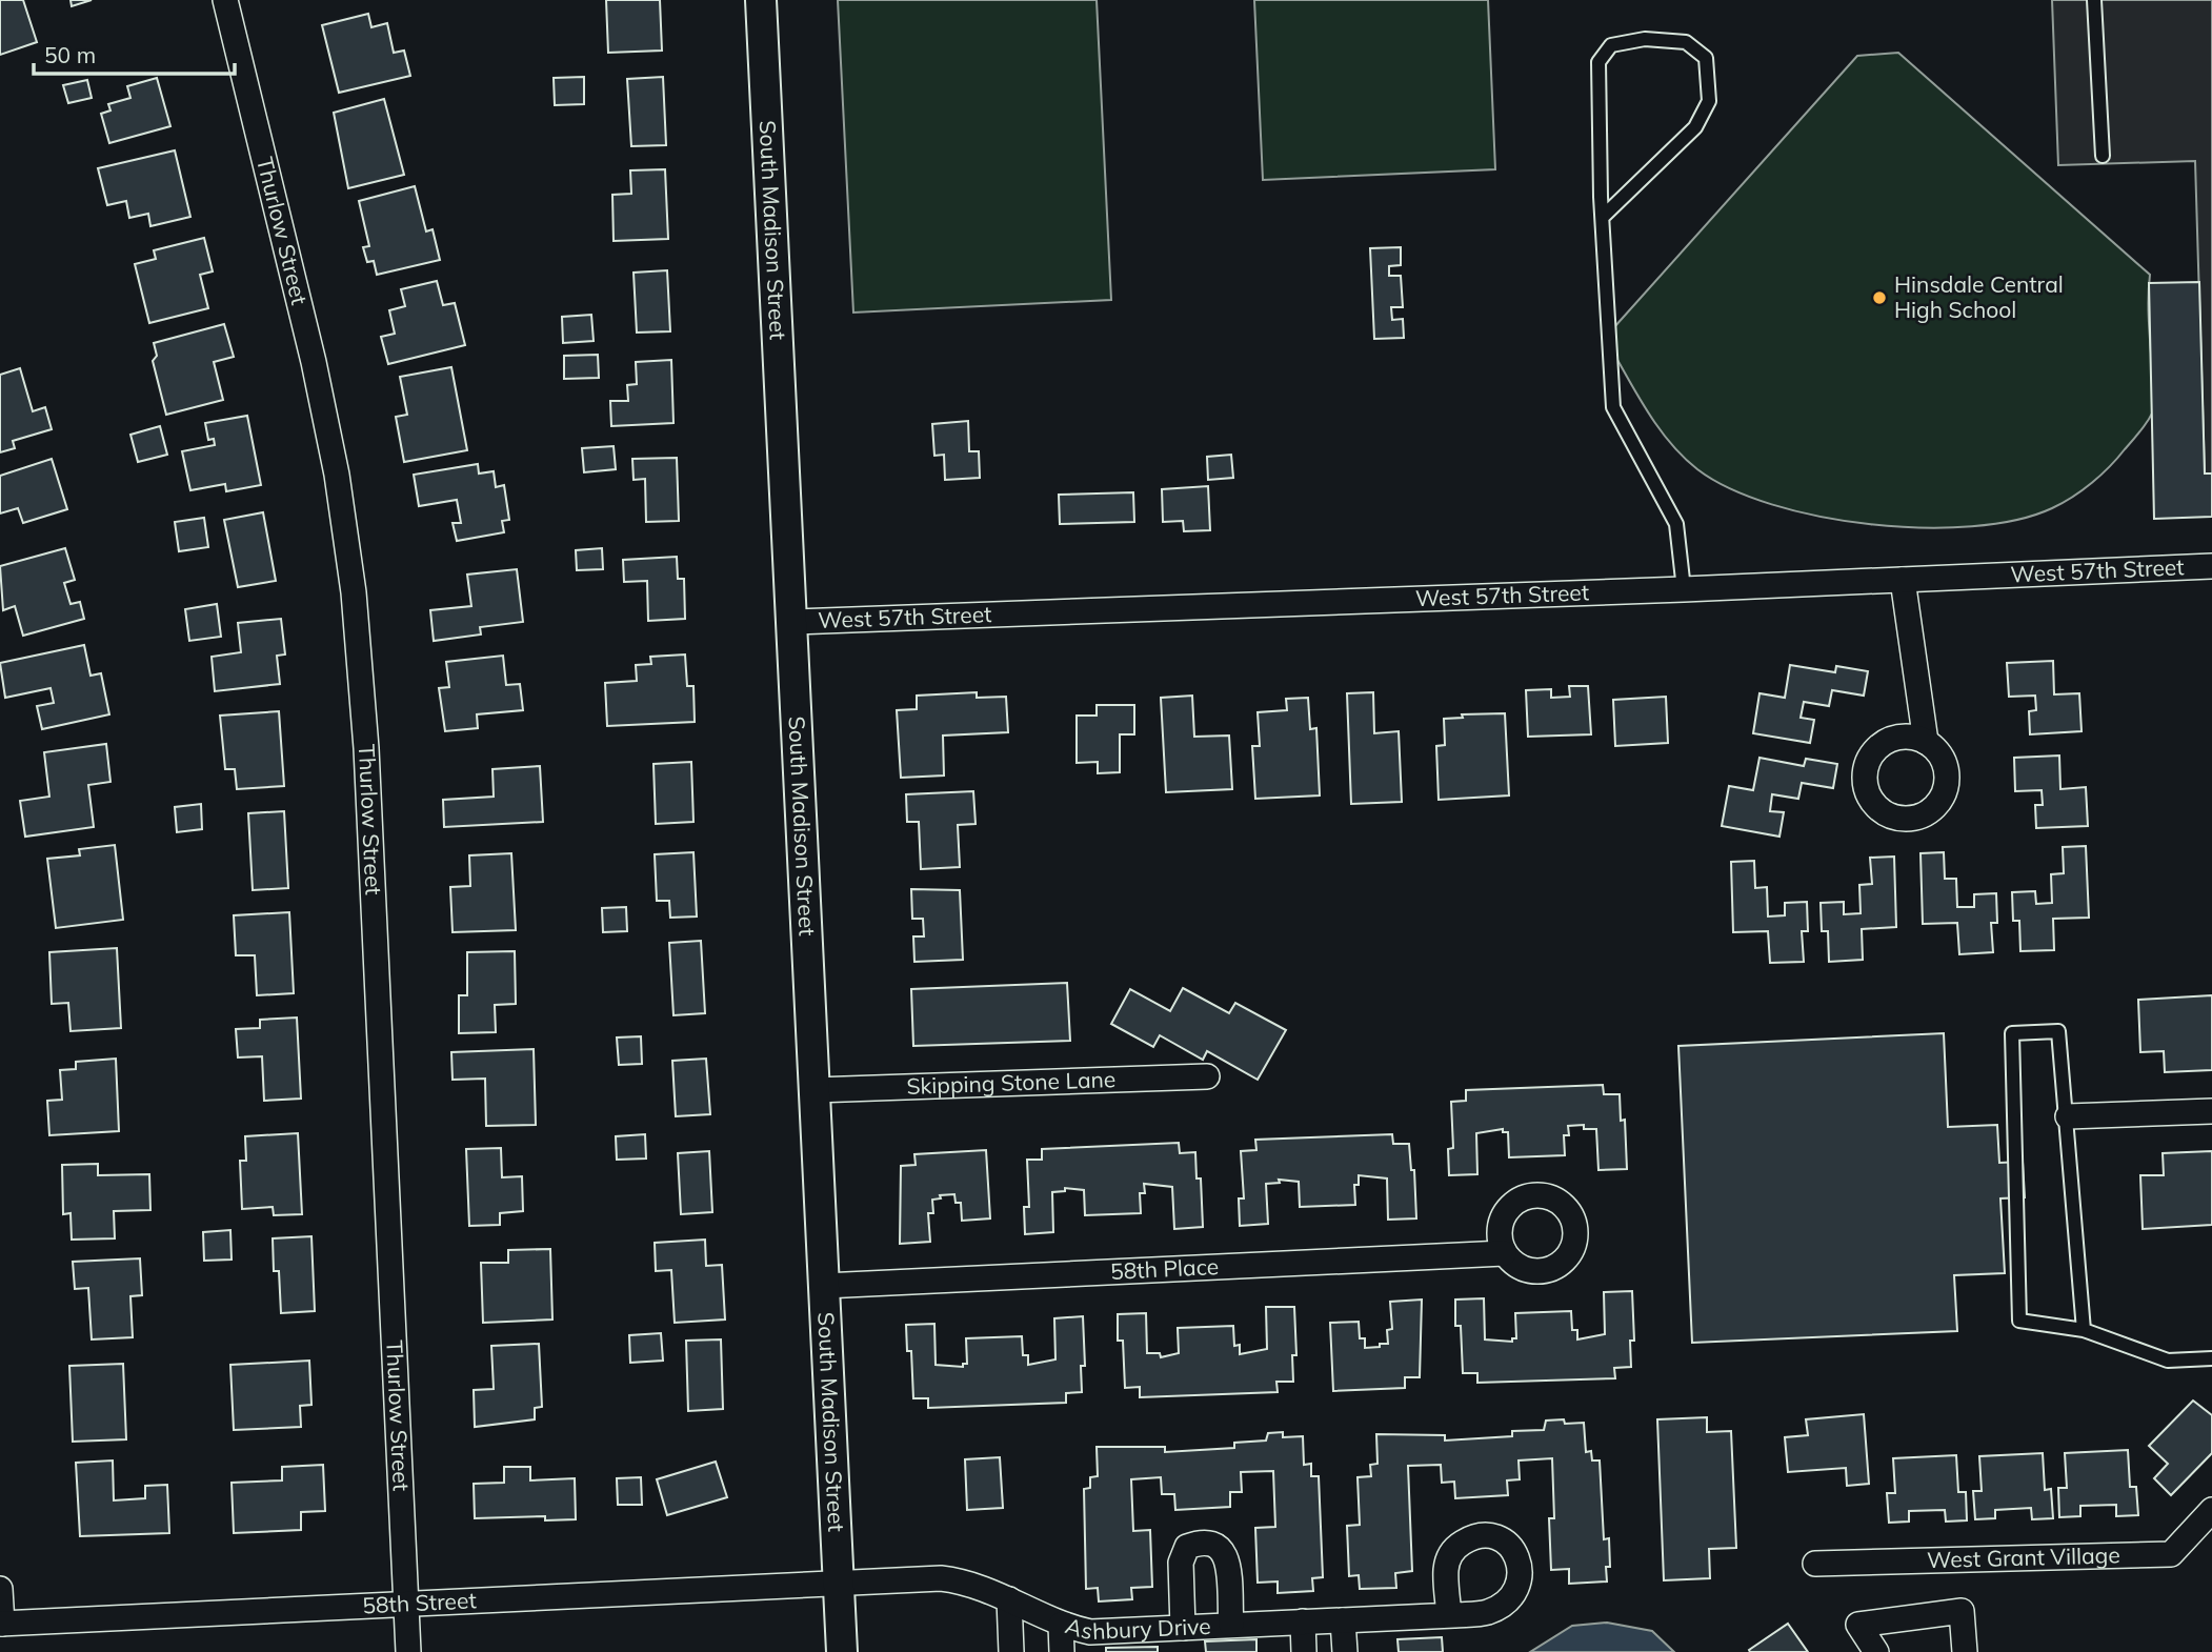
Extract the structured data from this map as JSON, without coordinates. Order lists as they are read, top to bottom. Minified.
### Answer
{"streets":{"street":["Thurlow Street","South Madison Street","West 57th Street","Skipping Stone Lane","58th Place","West Grant Village","58th Street","Ashbury Drive"]},"crossings":[["Thurlow Street","58th Street"],["South Madison Street","West 57th Street"],["South Madison Street","Skipping Stone Lane"],["South Madison Street","58th Place"],["South Madison Street","58th Street"],["South Madison Street","Ashbury Drive"],["58th Street","Ashbury Drive"]],"places":["Hinsdale Central High School"],"scale_bar":"50 m"}
